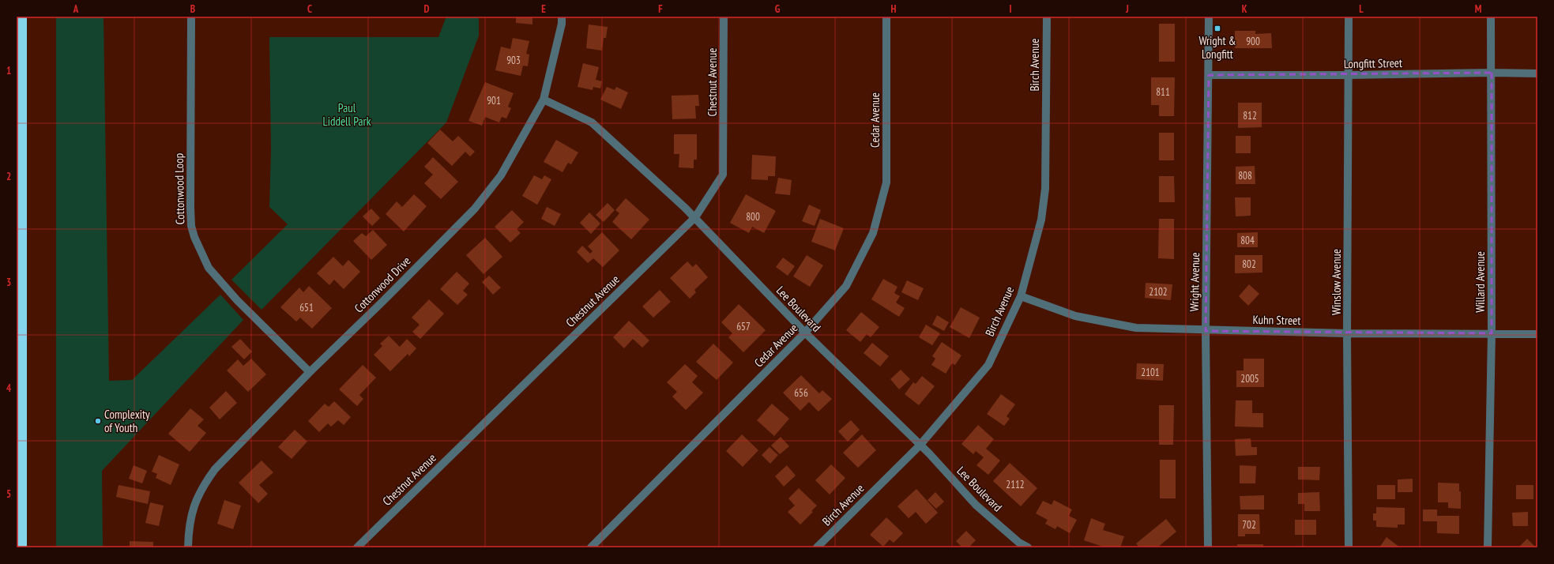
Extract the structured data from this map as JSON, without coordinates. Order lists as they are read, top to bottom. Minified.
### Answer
{"streets":{"street":["Longfitt Street","Birch Avenue","Chestnut Avenue","Cedar Avenue","Cottonwood Loop","Wright Avenue","Winslow Avenue","Willard Avenue","Cottonwood Drive","Lee Boulevard","Kuhn Street"]},"crossings":[["Longfitt Street","Wright Avenue"],["Longfitt Street","Winslow Avenue"],["Longfitt Street","Willard Avenue"],["Birch Avenue","Lee Boulevard"],["Birch Avenue","Kuhn Street"],["Chestnut Avenue","Lee Boulevard"],["Cedar Avenue","Lee Boulevard"],["Cottonwood Loop","Cottonwood Drive"],["Wright Avenue","Kuhn Street"],["Winslow Avenue","Kuhn Street"],["Willard Avenue","Kuhn Street"],["Cottonwood Drive","Lee Boulevard"]],"parks":["Paul Liddell Park"],"places":{"transit":["Wright & Longfitt"],"other":["Complexity of Youth"]},"house_numbers":["900","903","811","901","812","808","800","804","802","2102","651","657","2101","2005","656","2112","702"],"grid":{"columns":["A","B","C","D","E","F","G","H","I","J","K","L","M"],"rows":["1","2","3","4","5"]}}
